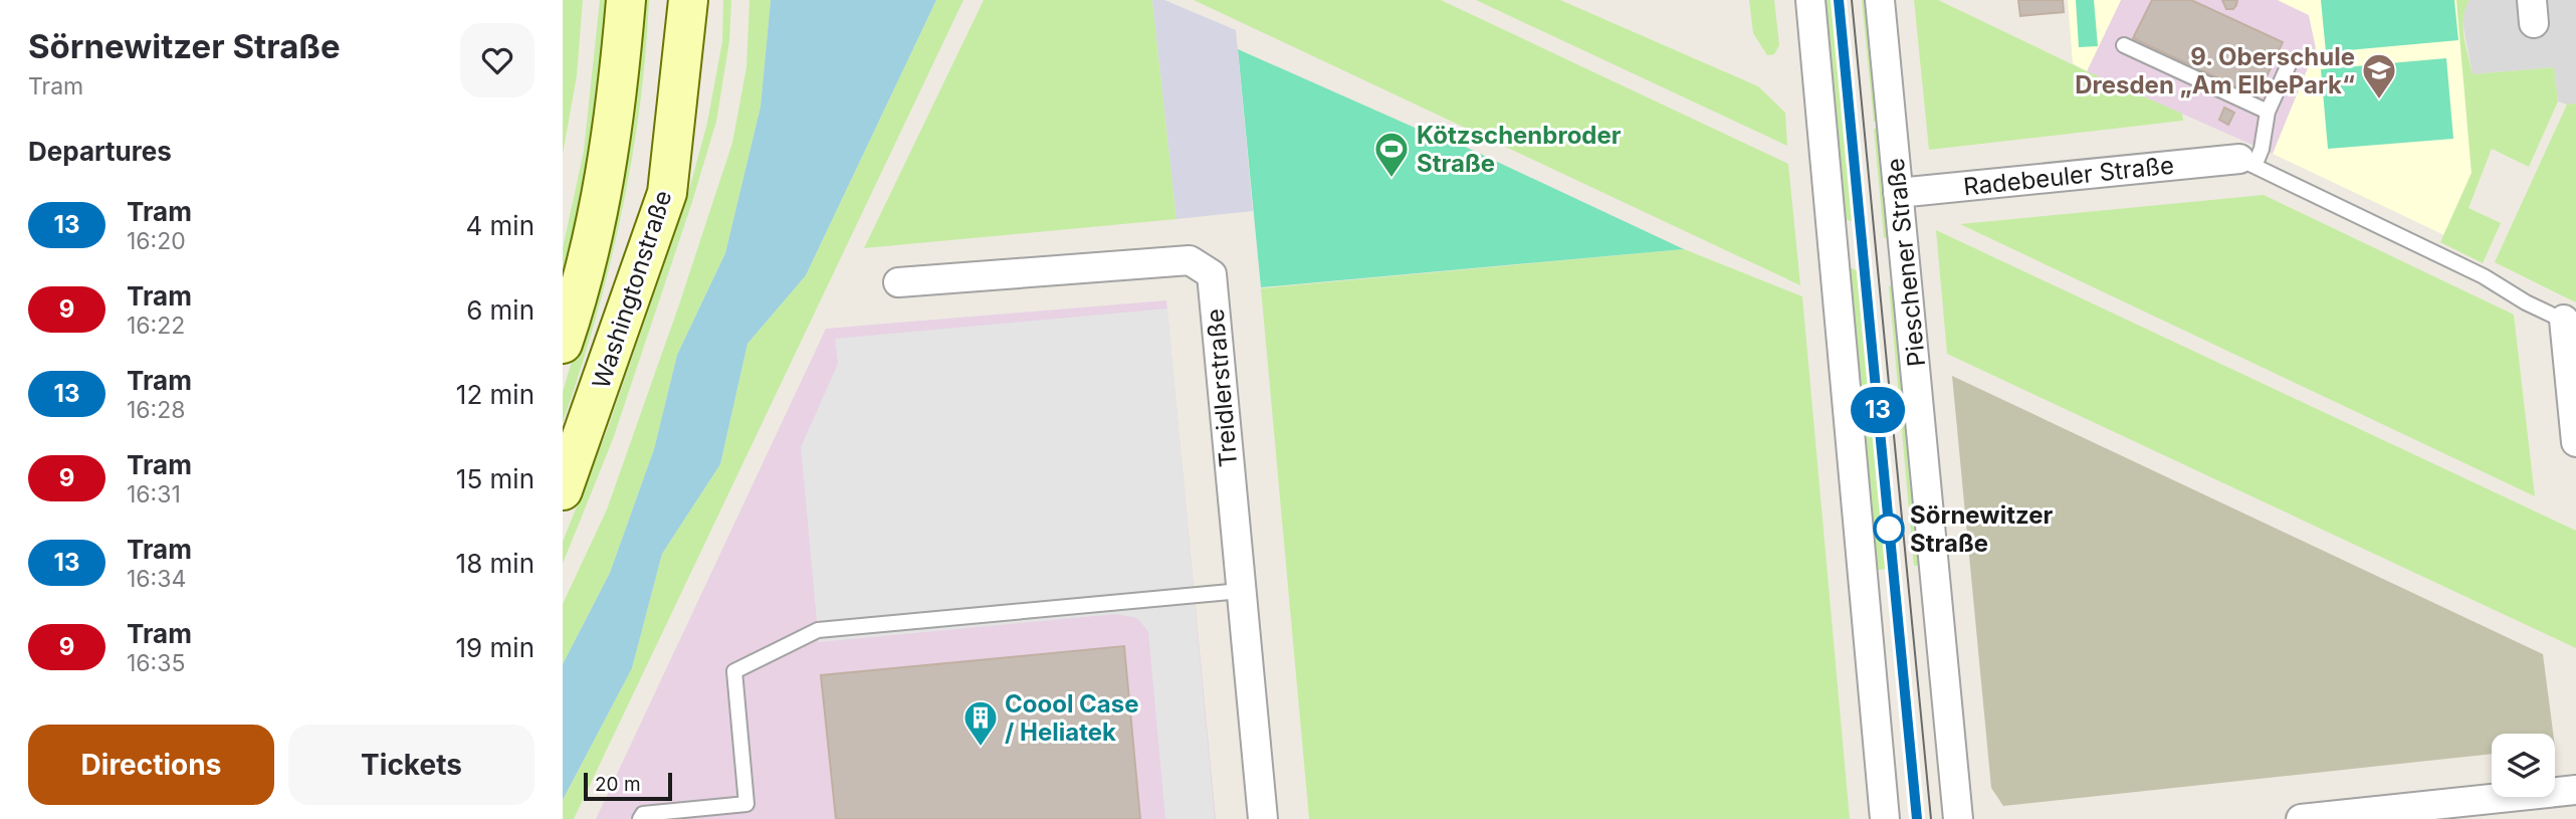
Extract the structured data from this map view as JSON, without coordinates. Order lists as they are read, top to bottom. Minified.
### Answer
{"streets":{"main road":["Washingtonstraße"],"street":["Radebeuler Straße","Pieschener Straße","Treidlerstraße"]},"crossings":[["Radebeuler Straße","Pieschener Straße"]],"places":{"school or university":["9. Oberschule Dresden „Am ElbePark“"],"sports":["Kötzschenbroder Straße"],"other":["Sörnewitzer Straße"],"building":["Coool Case / Heliatek"]},"lines":["tram line 13"],"scale_bar":"20 m","page":{"heading":[["Sörnewitzer Straße","Tram"],"Departures"],"on_map":"13","list":[{"mark":"13","name":"Tram","note":"16:20","value":"4 min"},{"mark":"9","name":"Tram","note":"16:22","value":"6 min"},{"mark":"13","name":"Tram","note":"16:28","value":"12 min"},{"mark":"9","name":"Tram","note":"16:31","value":"15 min"},{"mark":"13","name":"Tram","note":"16:34","value":"18 min"},{"mark":"9","name":"Tram","note":"16:35","value":"19 min"}],"buttons":["Directions","Tickets"],"scale":"20 m"}}
